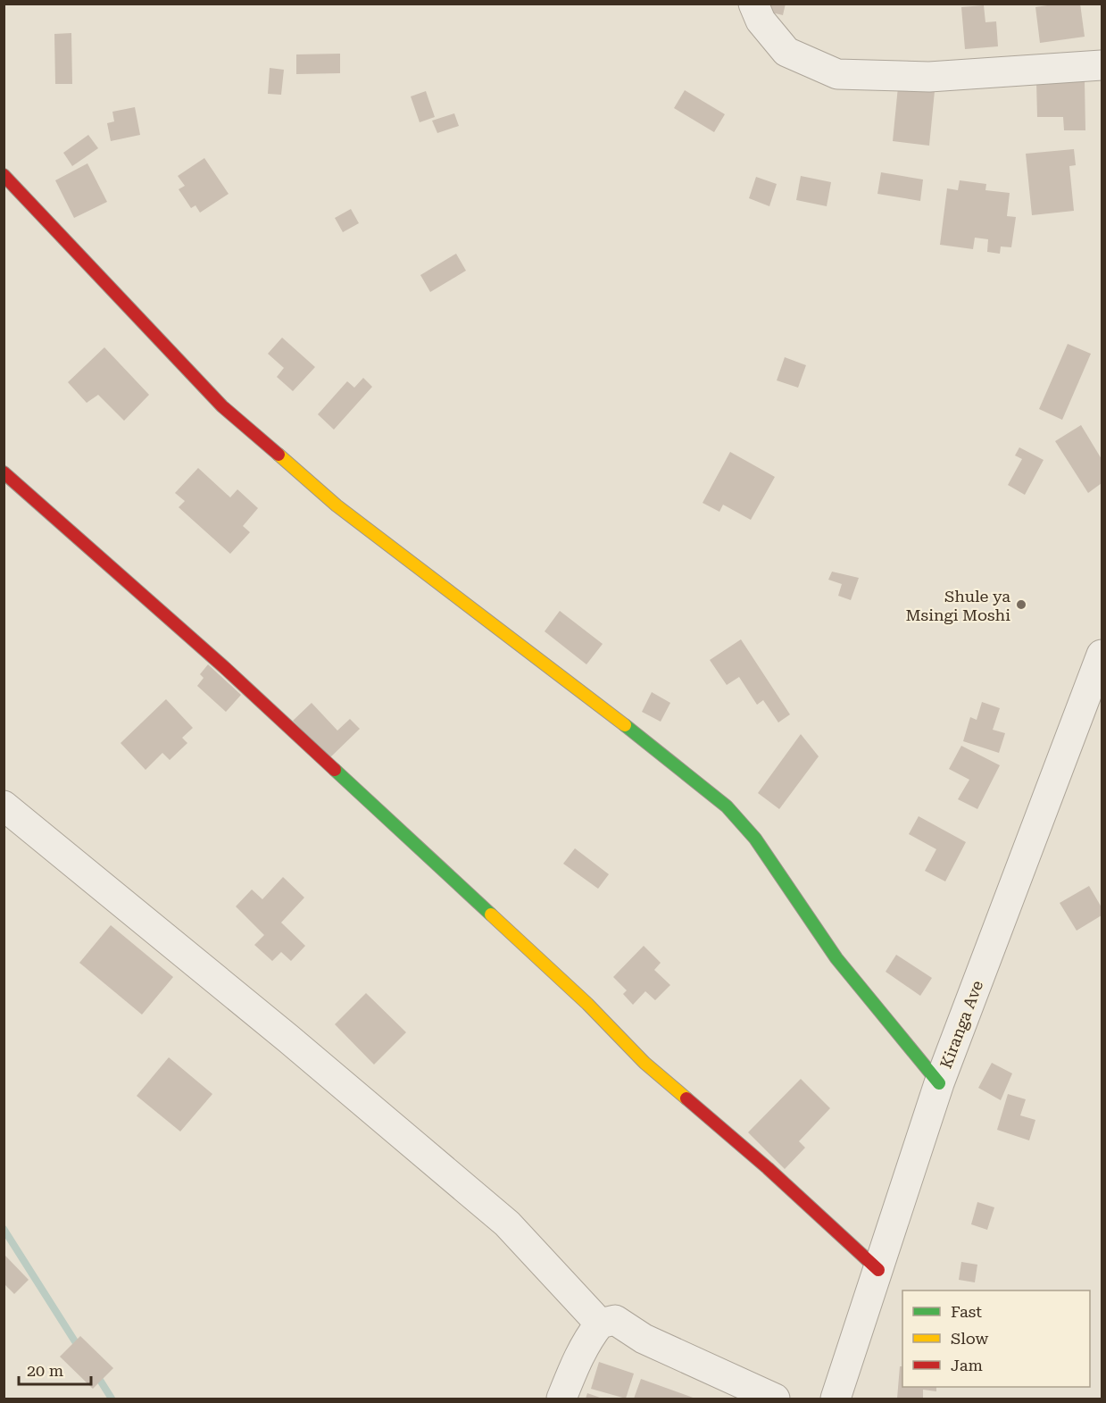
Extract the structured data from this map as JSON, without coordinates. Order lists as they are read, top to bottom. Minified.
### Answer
{"streets":{"street":["Kiranga Ave"]},"places":["Shule ya Msingi Moshi"],"legend":["Fast","Slow","Jam"],"scale_bar":"20 m"}
